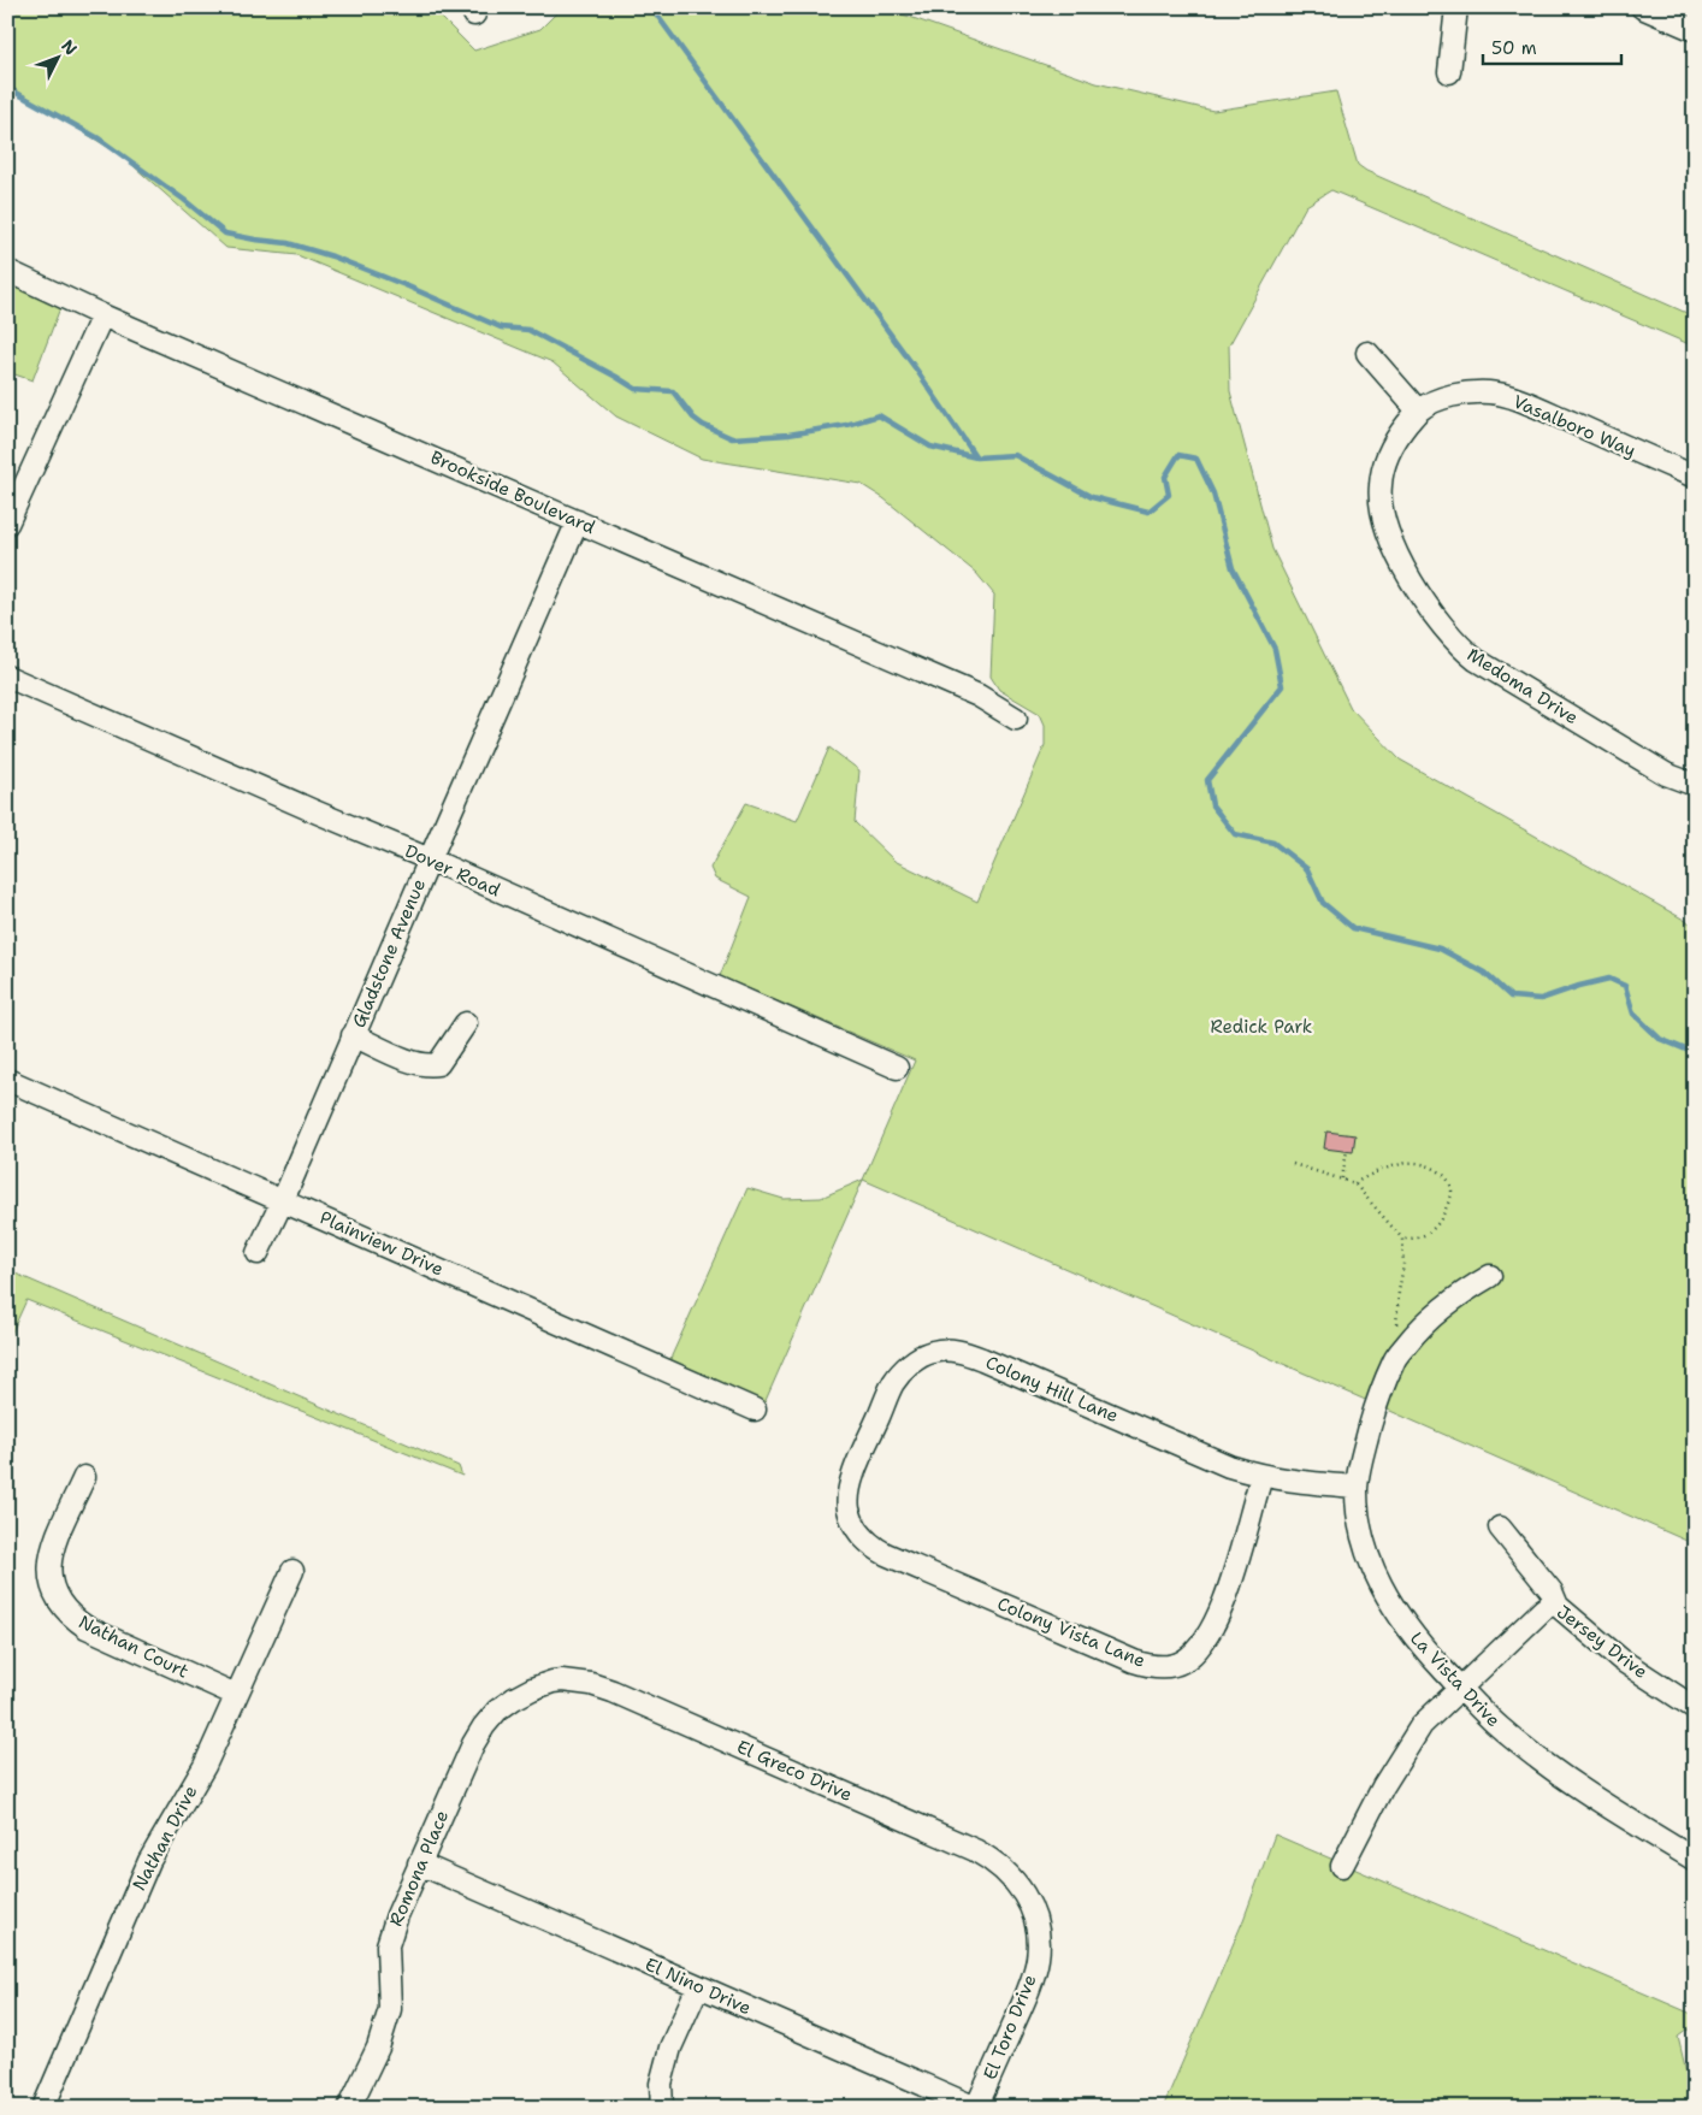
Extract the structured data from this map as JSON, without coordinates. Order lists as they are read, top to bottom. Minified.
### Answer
{"streets":{"street":["Vasalboro Way","Brookside Boulevard","Medoma Drive","Dover Road","Gladstone Avenue","Plainview Drive","Colony Hill Lane","Colony Vista Lane","Jersey Drive","Nathan Court","La Vista Drive","El Greco Drive","Nathan Drive","Romona Place","El Nino Drive","El Toro Drive"]},"crossings":[["Vasalboro Way","Medoma Drive"],["Brookside Boulevard","Gladstone Avenue"],["Dover Road","Gladstone Avenue"],["Gladstone Avenue","Plainview Drive"],["Colony Hill Lane","Colony Vista Lane"],["Colony Hill Lane","La Vista Drive"],["Jersey Drive","La Vista Drive"],["Nathan Court","Nathan Drive"],["El Greco Drive","Romona Place"],["El Greco Drive","El Toro Drive"],["Romona Place","El Nino Drive"],["El Nino Drive","El Toro Drive"]],"parks":["Redick Park"],"scale_bar":"50 m","north":"top right"}
